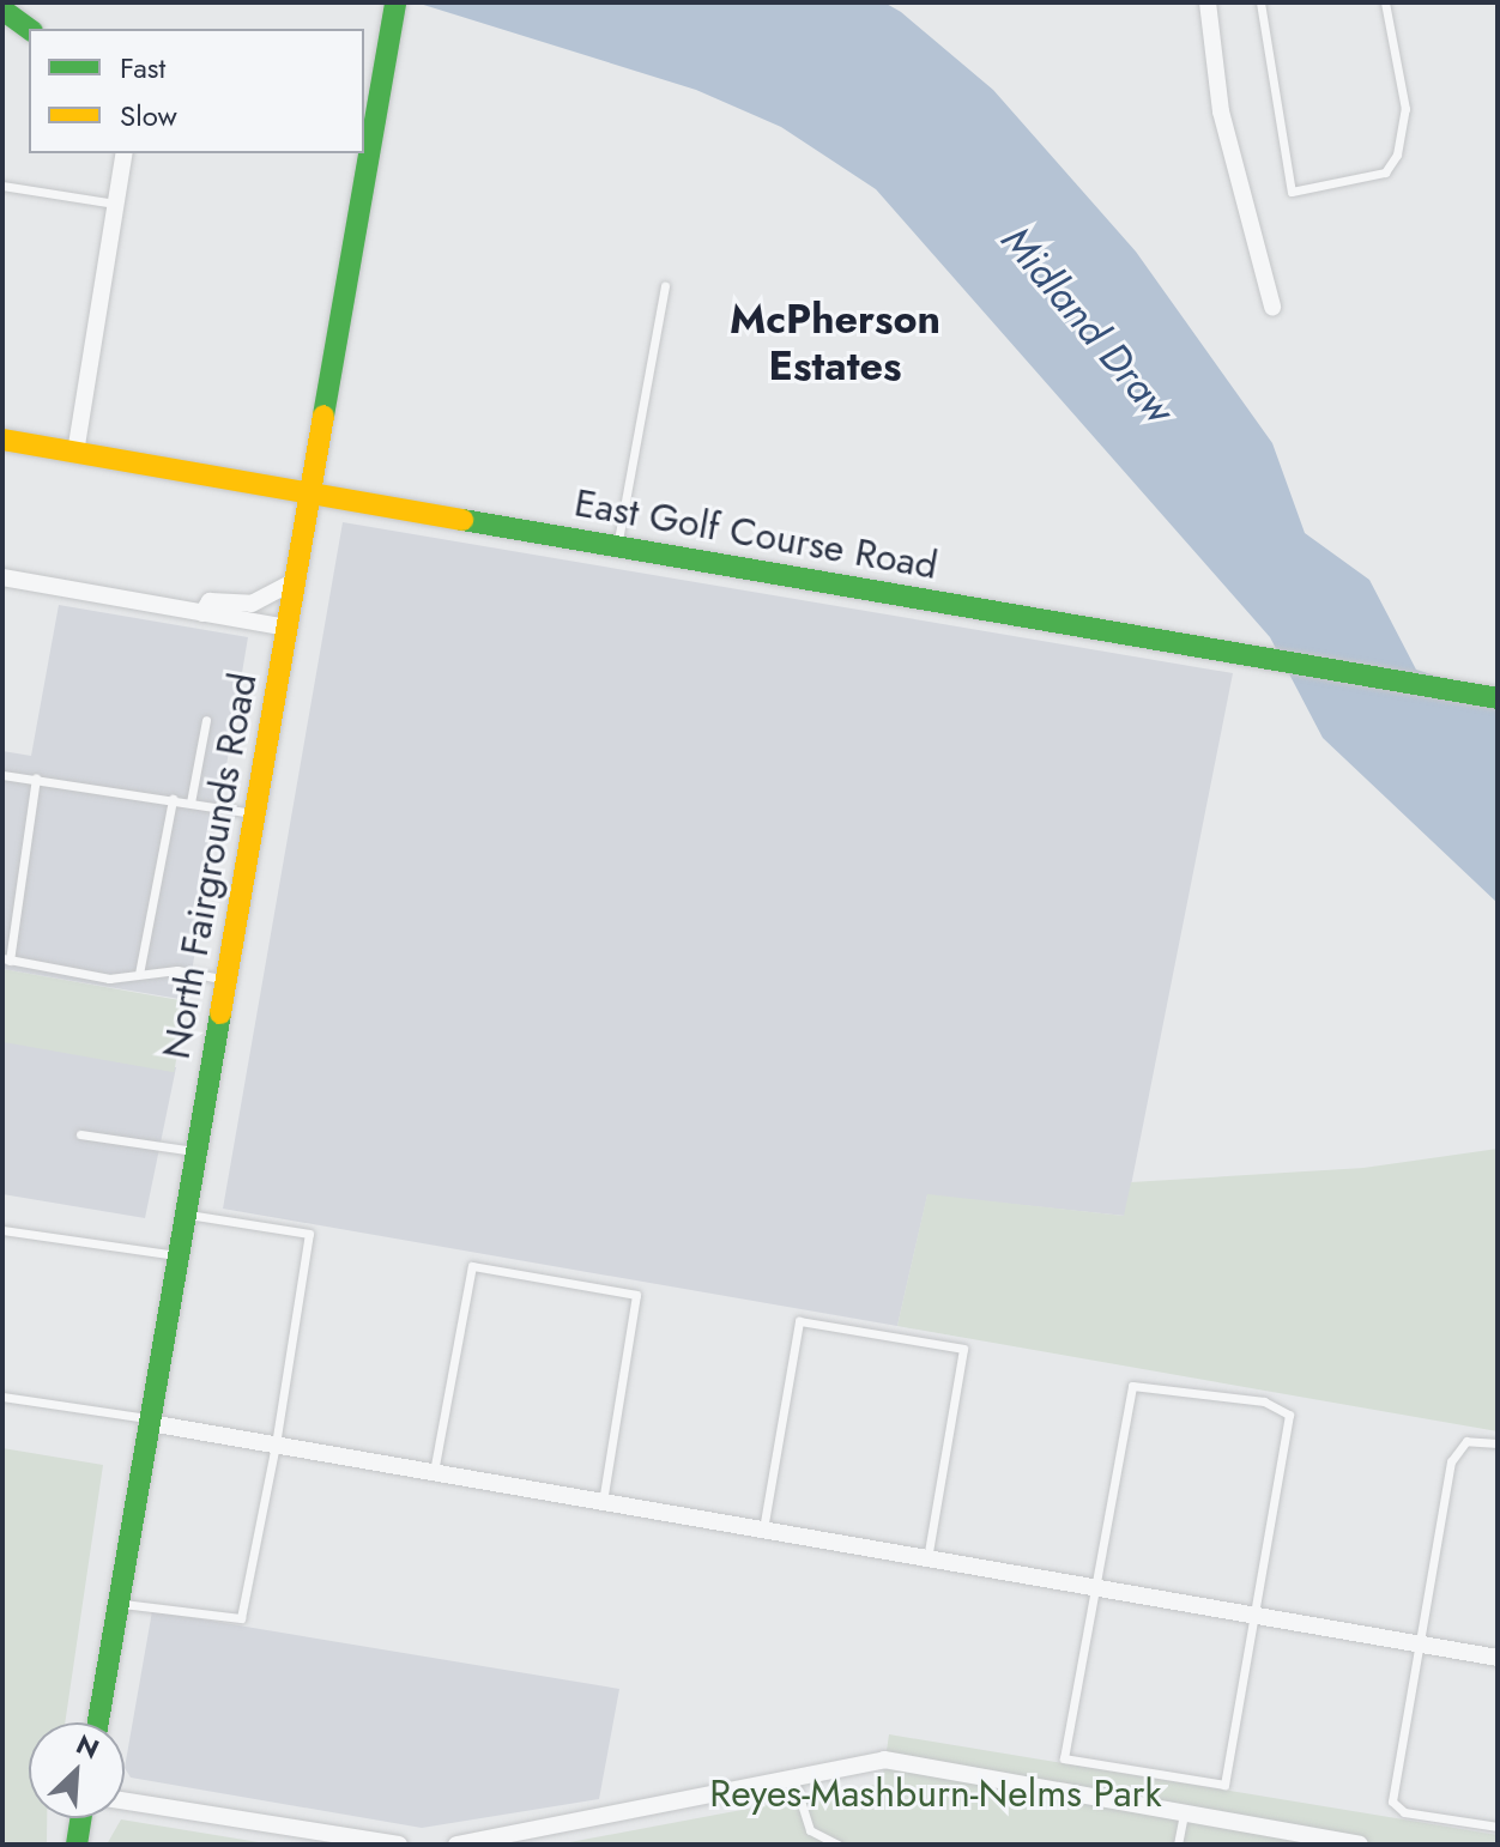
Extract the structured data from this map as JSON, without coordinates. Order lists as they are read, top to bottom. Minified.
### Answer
{"streets":{"main road":["East Golf Course Road","North Fairgrounds Road"]},"crossings":[["East Golf Course Road","North Fairgrounds Road"]],"districts":["McPherson Estates"],"water":["Midland Draw"],"parks":["Reyes-Mashburn-Nelms Park"],"legend":["Fast","Slow"],"north":"top right"}
